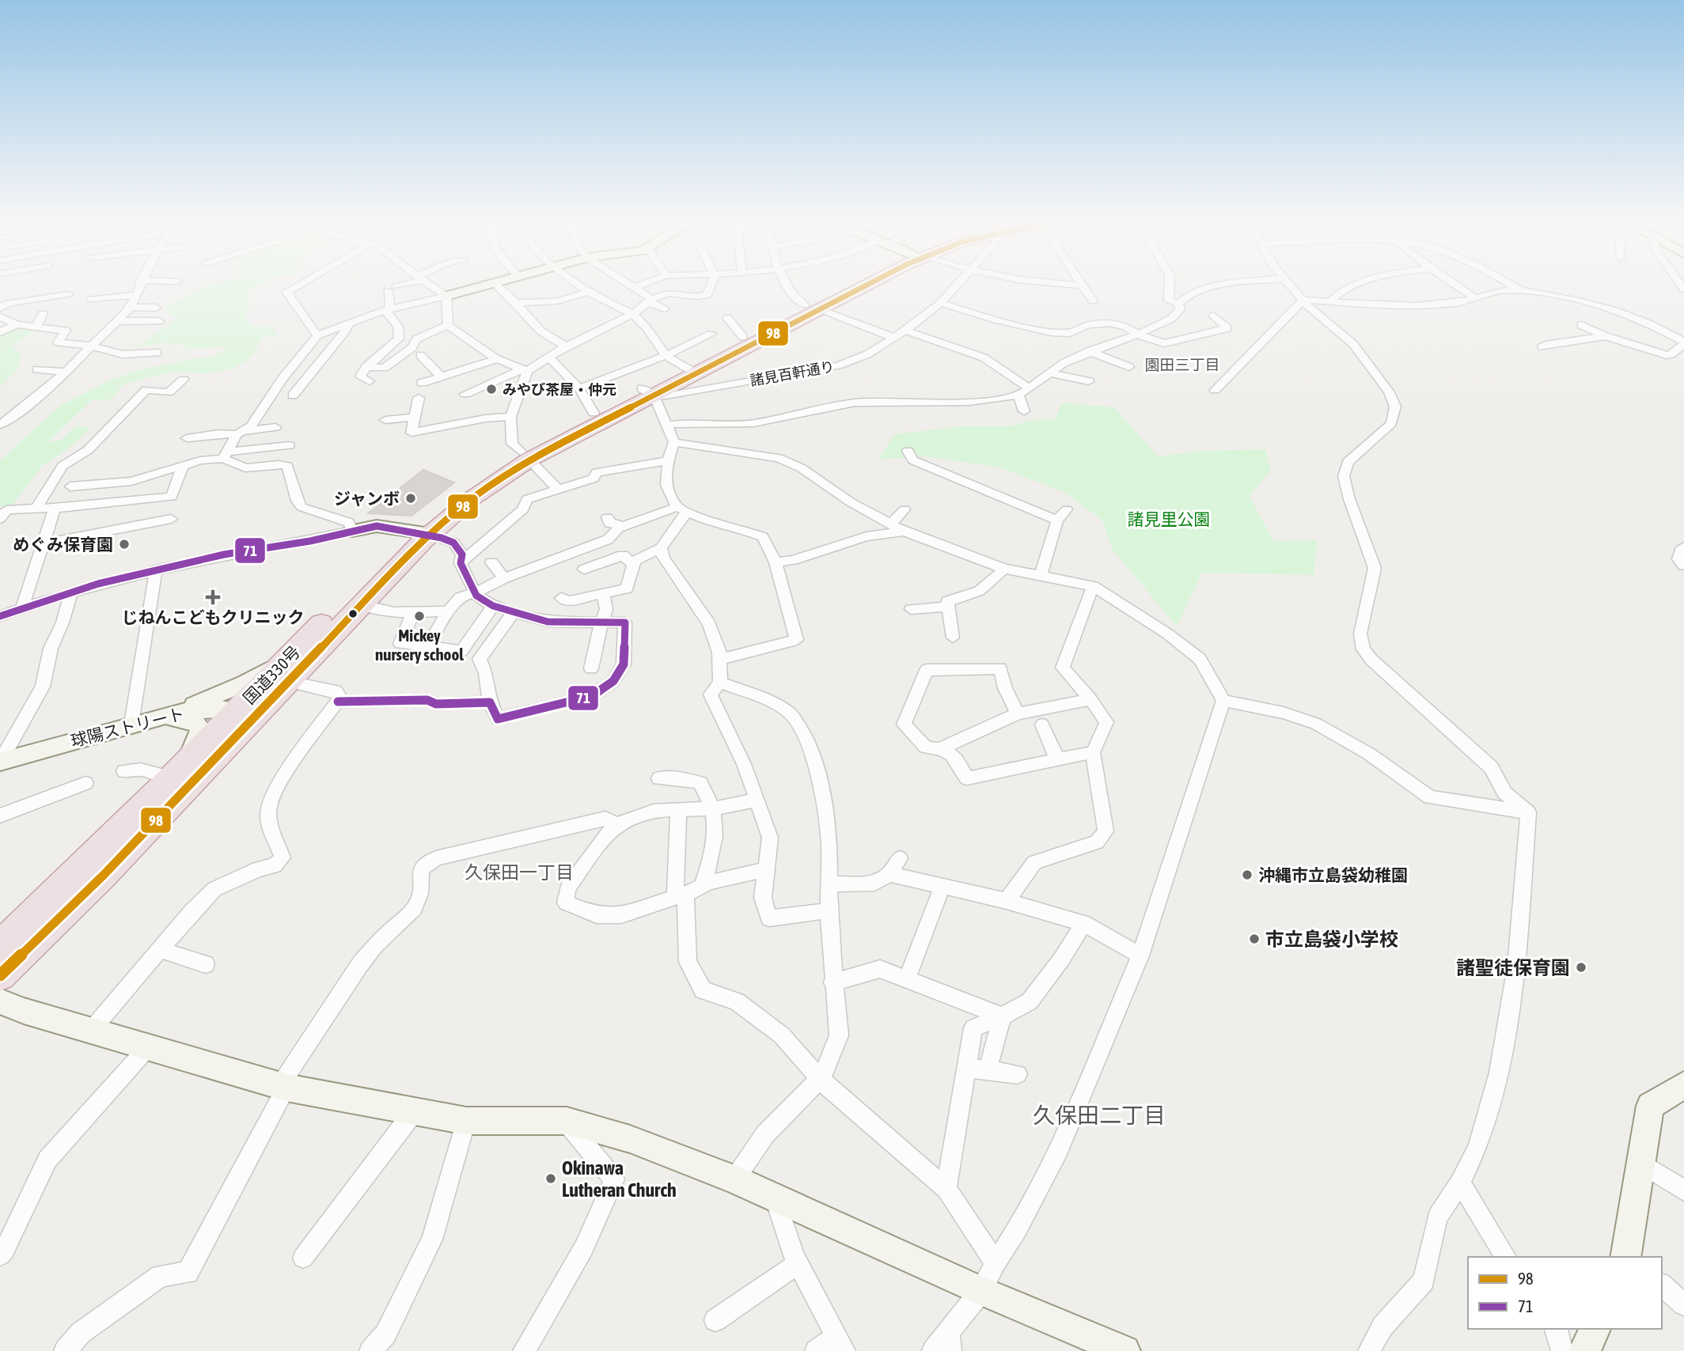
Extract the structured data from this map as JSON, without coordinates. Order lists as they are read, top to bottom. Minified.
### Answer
{"streets":{"highway":["国道330号"],"street":["諸見百軒通り","球陽ストリート"]},"crossings":[["諸見百軒通り","国道330号"],["国道330号","球陽ストリート"]],"districts":["園田三丁目","久保田一丁目","久保田二丁目"],"parks":["諸見里公園"],"places":{"other":["みやび茶屋・仲元","ジャンボ","めぐみ保育園","Mickey nursery school","沖縄市立島袋幼稚園","市立島袋小学校","諸聖徒保育園","Okinawa Lutheran Church"],"health":["じねんこどもクリニック"]},"lines":["transit line 98","transit line 71"],"legend":["98","71"]}
